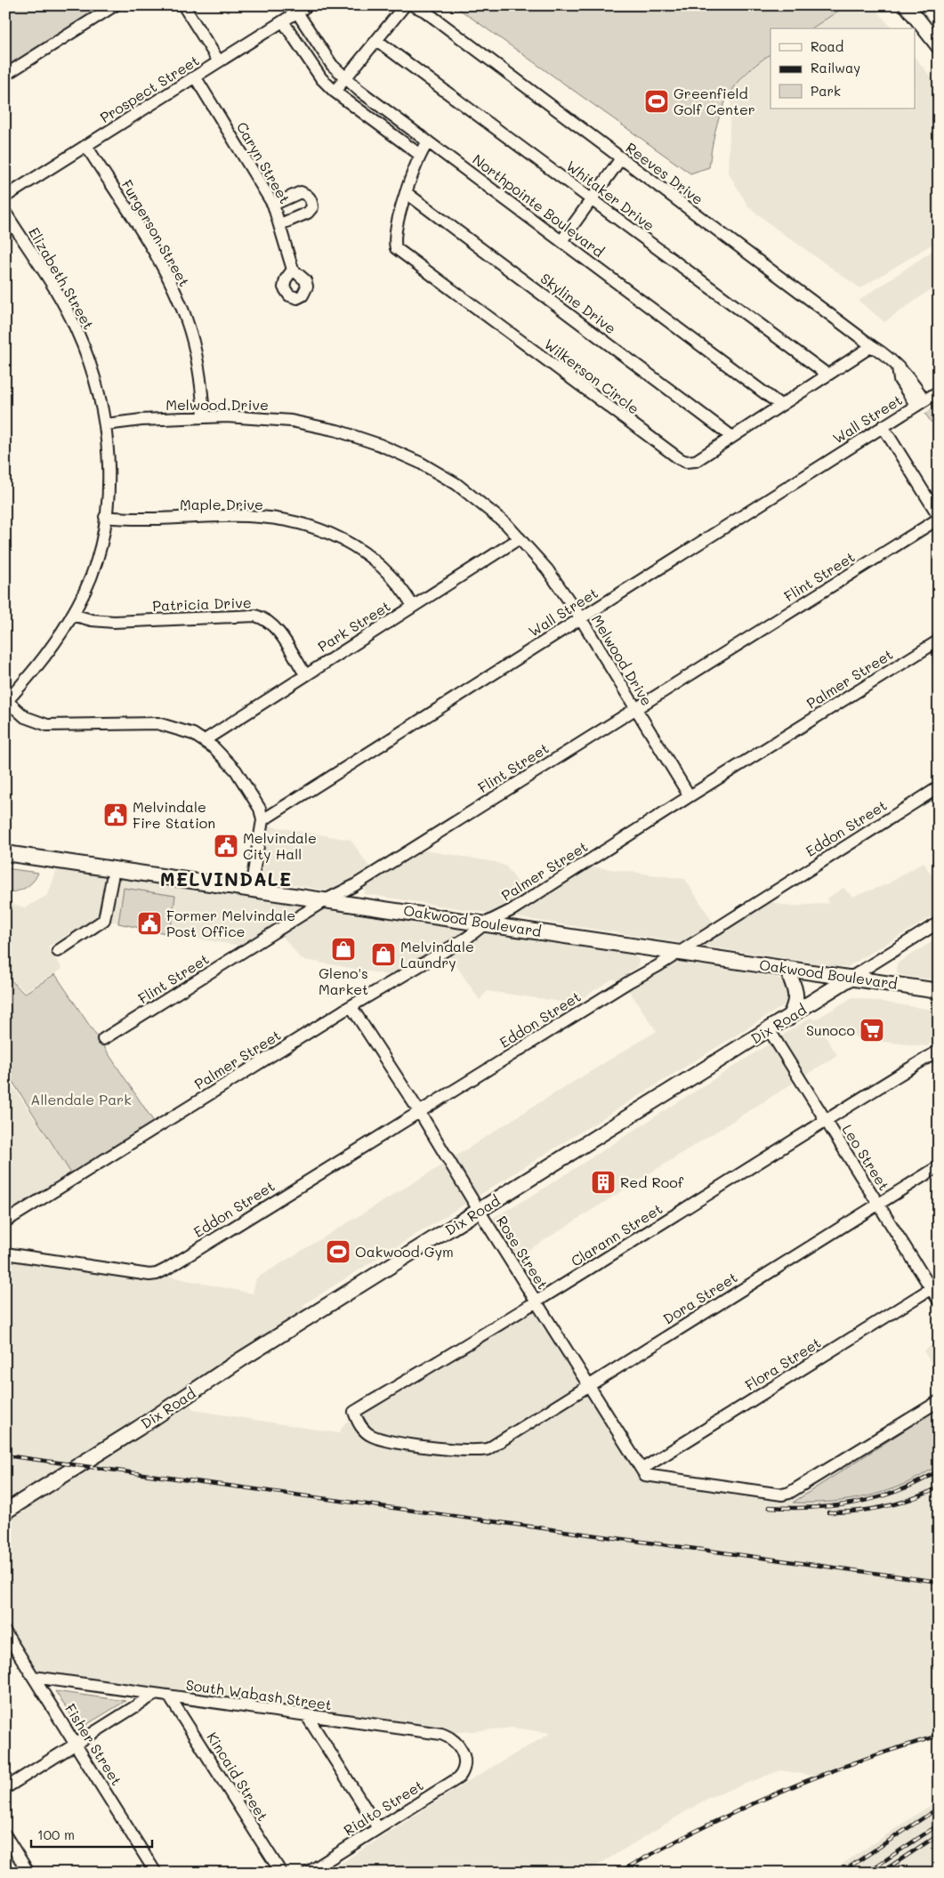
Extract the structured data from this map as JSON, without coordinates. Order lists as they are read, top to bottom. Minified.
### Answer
{"streets":{"main road":["Oakwood Boulevard","Dix Road"],"street":["Prospect Street","Caryn Street","Reeves Drive","Whitaker Drive","Northpointe Boulevard","Furgerson Street","Elizabeth Street","Skyline Drive","Wilkerson Circle","Melwood Drive","Wall Street","Maple Drive","Flint Street","Patricia Drive","Park Street","Palmer Street","Eddon Street","Leo Street","Clarann Street","Rose Street","Dora Street","Flora Street","South Wabash Street","Fisher Street","Kincaid Street","Rialto Street"]},"crossings":[["Prospect Street","Caryn Street"],["Prospect Street","Northpointe Boulevard"],["Prospect Street","Furgerson Street"],["Reeves Drive","Wilkerson Circle"],["Reeves Drive","Wall Street"],["Whitaker Drive","Wilkerson Circle"],["Northpointe Boulevard","Wilkerson Circle"],["Furgerson Street","Melwood Drive"],["Elizabeth Street","Melwood Drive"],["Elizabeth Street","Maple Drive"],["Elizabeth Street","Patricia Drive"],["Skyline Drive","Wilkerson Circle"],["Melwood Drive","Wall Street"],["Melwood Drive","Flint Street"],["Melwood Drive","Park Street"],["Melwood Drive","Palmer Street"],["Maple Drive","Park Street"],["Flint Street","Oakwood Boulevard"],["Patricia Drive","Park Street"],["Palmer Street","Oakwood Boulevard"],["Palmer Street","Rose Street"],["Eddon Street","Oakwood Boulevard"],["Eddon Street","Rose Street"],["Oakwood Boulevard","Dix Road"],["Dix Road","Leo Street"],["Dix Road","Rose Street"],["Leo Street","Clarann Street"],["Leo Street","Dora Street"],["Leo Street","Flora Street"],["Clarann Street","Rose Street"],["Clarann Street","Dora Street"],["Rose Street","Dora Street"],["Rose Street","Flora Street"],["South Wabash Street","Fisher Street"],["South Wabash Street","Kincaid Street"],["South Wabash Street","Rialto Street"]],"districts":["MELVINDALE"],"parks":["Allendale Park"],"places":{"sports":["Greenfield Golf Center","Oakwood Gym"],"public building":["Melvindale Fire Station","Melvindale City Hall","Former Melvindale Post Office"],"shop":["Gleno's Market","Melvindale Laundry"],"supermarket":["Sunoco"],"building":["Red Roof"]},"legend":["Road","Railway","Park"],"scale_bar":"100 m"}
